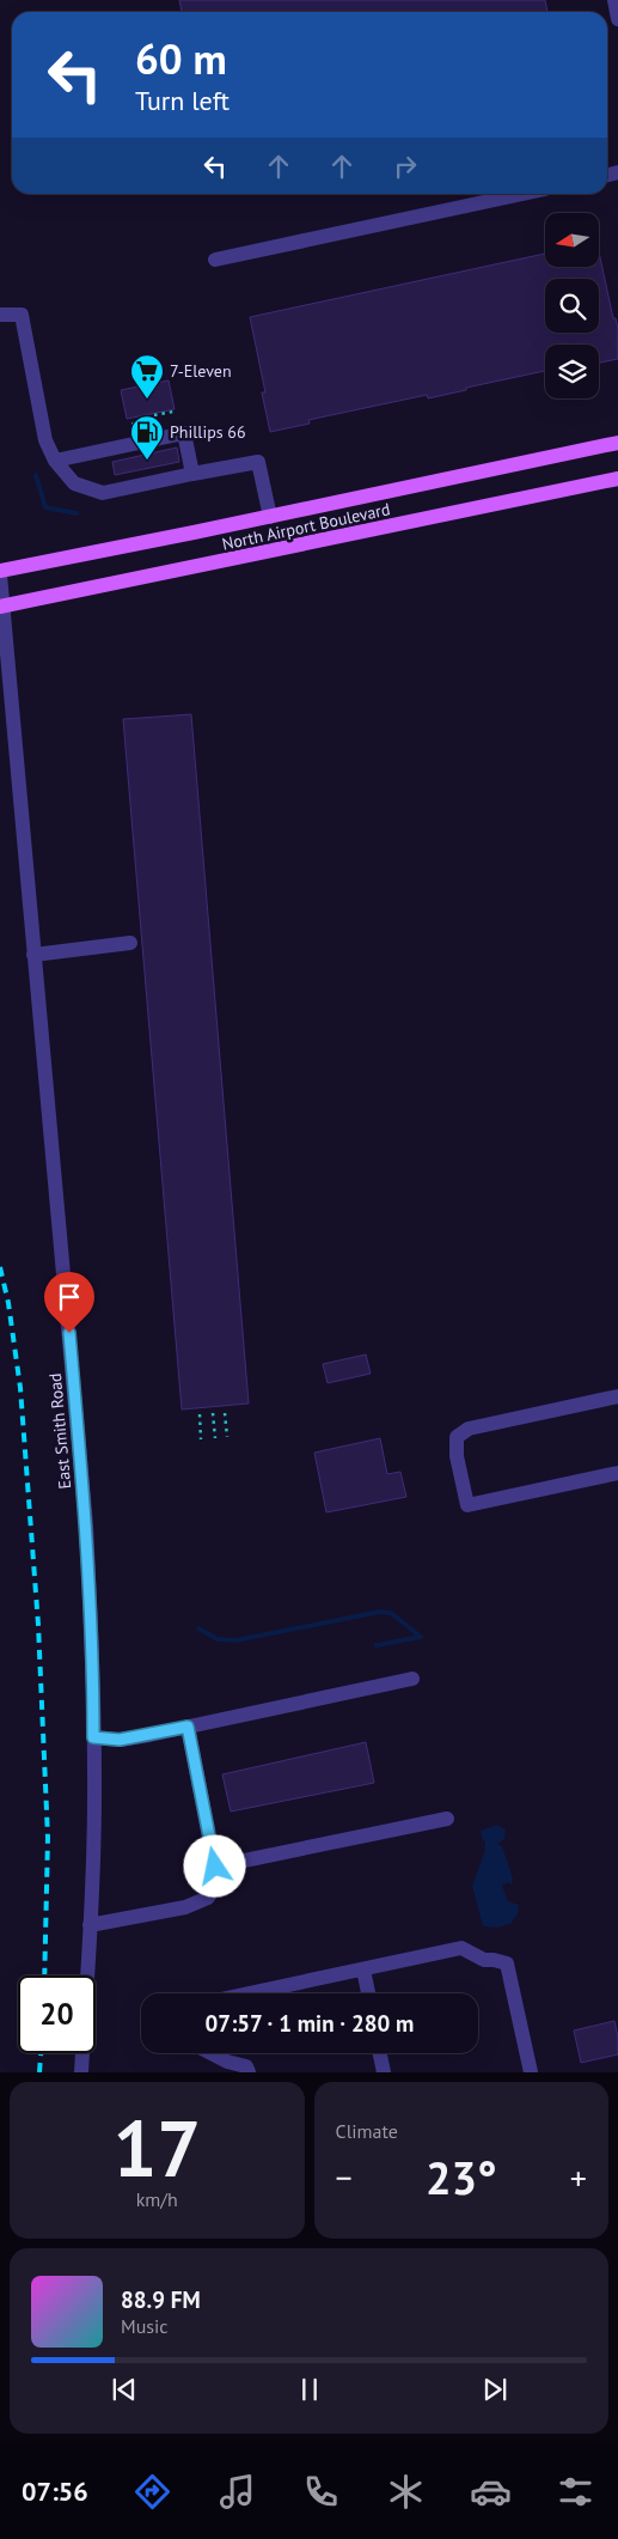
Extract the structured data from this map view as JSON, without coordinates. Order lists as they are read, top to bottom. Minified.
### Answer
{"streets":{"main road":["North Airport Boulevard"],"street":["East Smith Road"]},"crossings":[["North Airport Boulevard","East Smith Road"]],"places":{"supermarket":["7-Eleven"],"fuel station":["Phillips 66"]},"north":"left","page":{"turn":["60 m","Turn left"],"limit":"20","trip":"07:57 · 1 min · 280 m","tile":[["17","km/h"],"Climate"],"heat":["−","23°","+"],"song":["88.9 FM","Music"],"tabs":"07:56"}}
